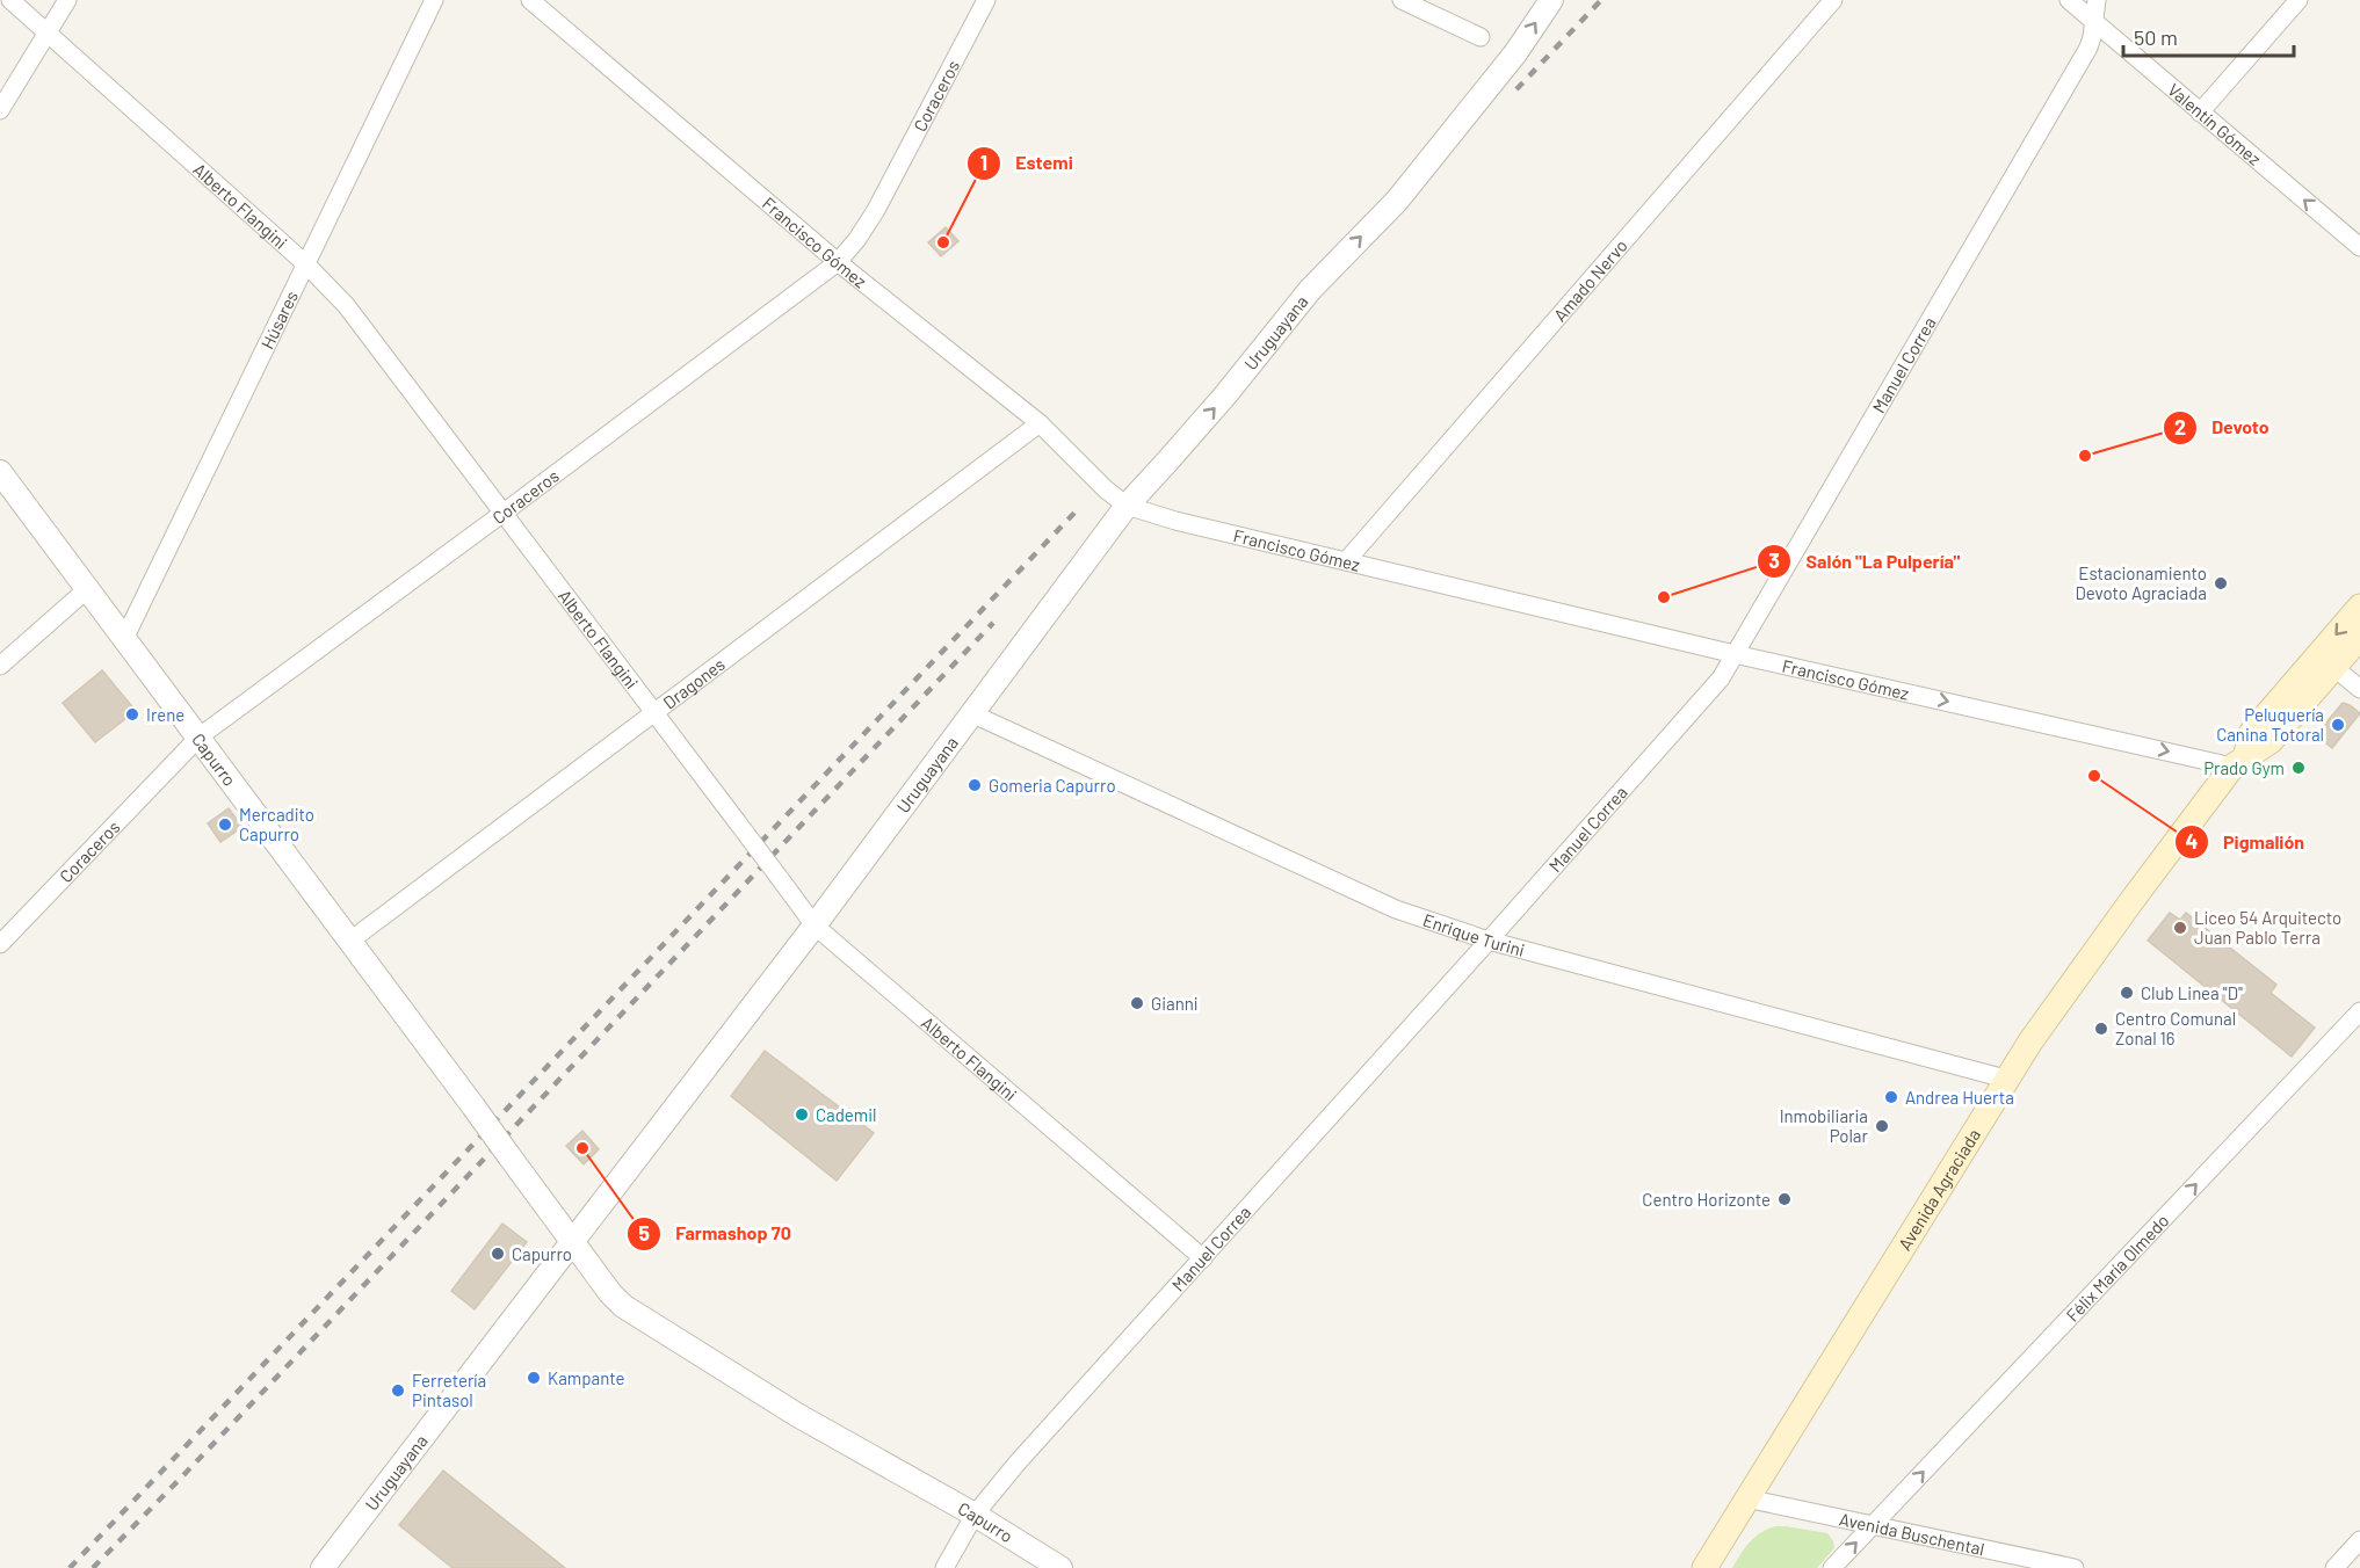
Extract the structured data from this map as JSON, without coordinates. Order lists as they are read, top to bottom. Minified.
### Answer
{"streets":{"main road":["Avenida Agraciada"],"street":["Coraceros","Valentín Gómez","Alberto Flangini","Francisco Gómez","Amado Nervo","Húsares","Uruguayana","Manuel Correa","Dragones","Capurro","Enrique Turini","Félix María Olmedo","Avenida Buschental"]},"crossings":[["Coraceros","Alberto Flangini"],["Coraceros","Francisco Gómez"],["Coraceros","Capurro"],["Valentín Gómez","Manuel Correa"],["Alberto Flangini","Húsares"],["Alberto Flangini","Uruguayana"],["Alberto Flangini","Manuel Correa"],["Alberto Flangini","Dragones"],["Francisco Gómez","Amado Nervo"],["Francisco Gómez","Uruguayana"],["Francisco Gómez","Manuel Correa"],["Francisco Gómez","Dragones"],["Francisco Gómez","Avenida Agraciada"],["Húsares","Capurro"],["Uruguayana","Capurro"],["Uruguayana","Enrique Turini"],["Manuel Correa","Capurro"],["Manuel Correa","Enrique Turini"],["Dragones","Capurro"],["Enrique Turini","Avenida Agraciada"],["Avenida Agraciada","Avenida Buschental"],["Félix María Olmedo","Avenida Buschental"]],"one_way":["Valentín Gómez","Félix María Olmedo"],"places":["Estemi","Devoto","Estacionamiento Devoto Agraciada","Salón \"La Pulpería\"","Irene","Peluquería Canina Totoral","Prado Gym","Pigmalión","Gomeria Capurro","Mercadito Capurro","Liceo 54 Arquitecto Juan Pablo Terra","Club Linea \"D\"","Gianni","Centro Comunal Zonal 16","Andrea Huerta","Cademil","Inmobiliaria Polar","Farmashop 70","Centro Horizonte","Capurro","Kampante","Ferretería Pintasol"],"scale_bar":"50 m"}
